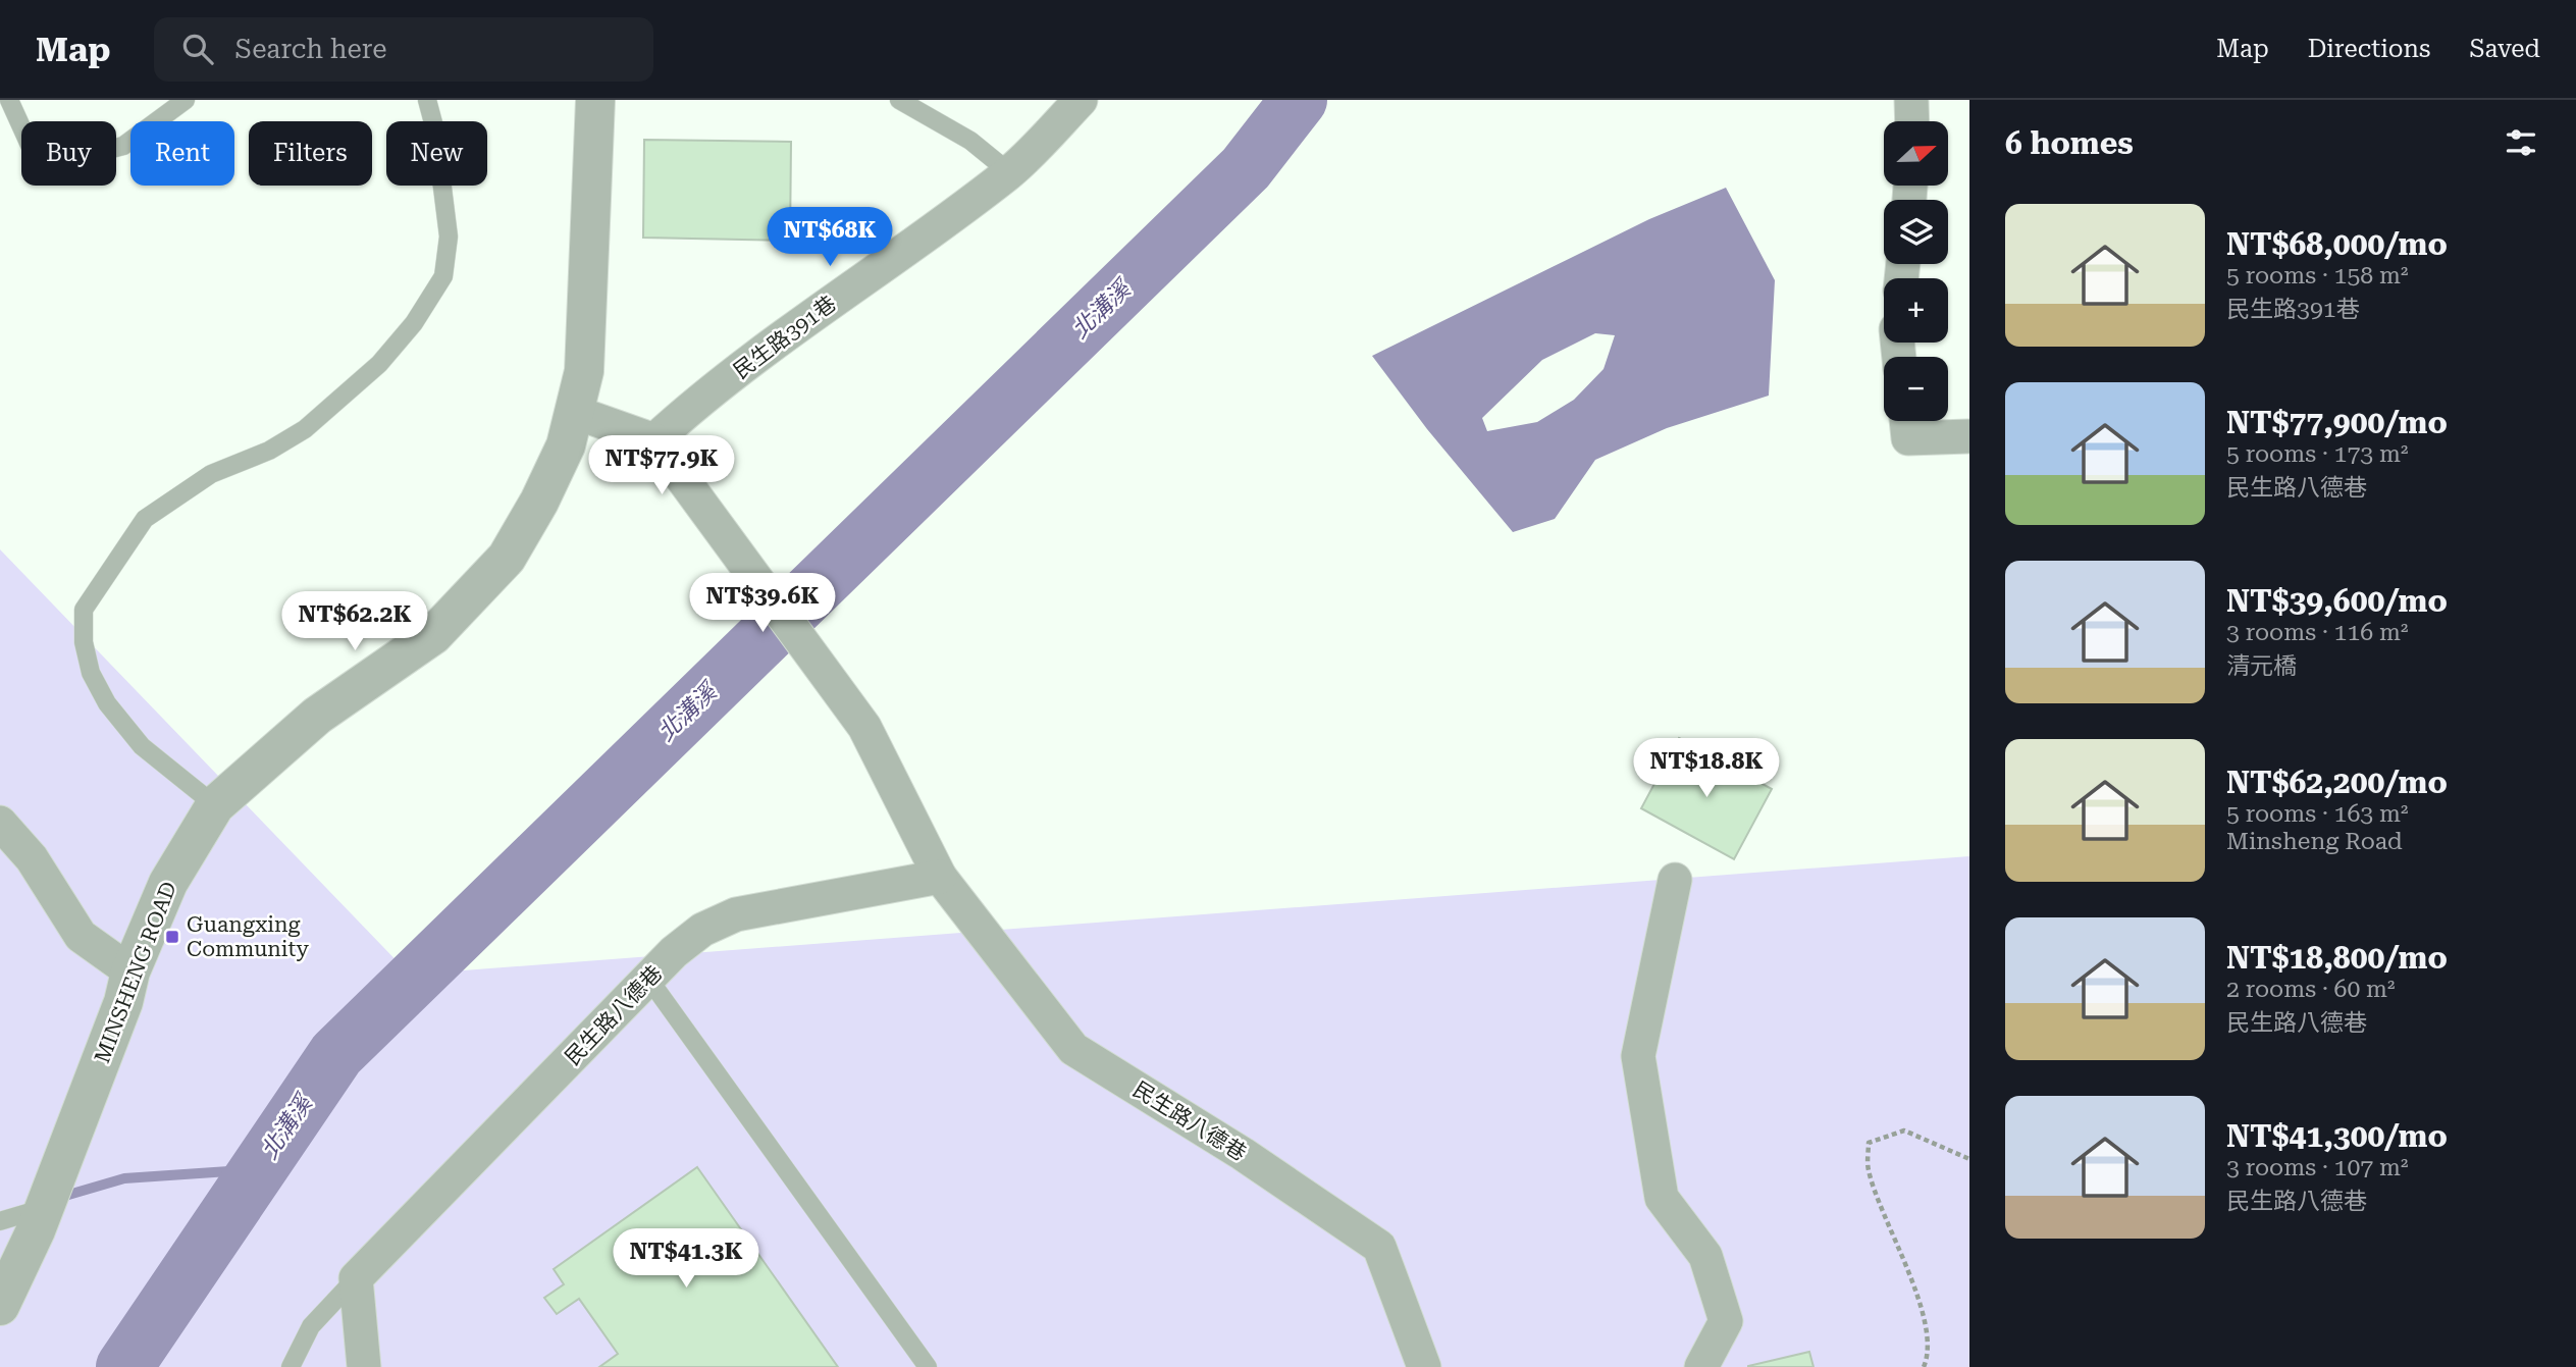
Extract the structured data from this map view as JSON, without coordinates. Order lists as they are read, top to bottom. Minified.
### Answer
{"streets":{"street":["民生路391巷","MINSHENG ROAD","民生路八德巷"]},"crossings":[["民生路391巷","民生路八德巷"]],"water":["北溝溪"],"places":{"transit":["Guangxing Community"]},"north":"right","page":{"header":"Map","search":"Search here","nav":["Map","Directions","Saved"],"heading":"6 homes","map_buttons":["+","−"],"chip":["Buy","Rent","Filters","New"],"list":[{"name":"NT$68,000/mo","note":"5 rooms · 158 m² · 民生路391巷"},{"name":"NT$77,900/mo","note":"5 rooms · 173 m² · 民生路八德巷"},{"name":"NT$39,600/mo","note":"3 rooms · 116 m² · 清元橋"},{"name":"NT$62,200/mo","note":"5 rooms · 163 m² · Minsheng Road"},{"name":"NT$18,800/mo","note":"2 rooms · 60 m² · 民生路八德巷"},{"name":"NT$41,300/mo","note":"3 rooms · 107 m² · 民生路八德巷"}],"price":["NT$68K","NT$77.9K","NT$39.6K","NT$62.2K","NT$18.8K","NT$41.3K"]}}
